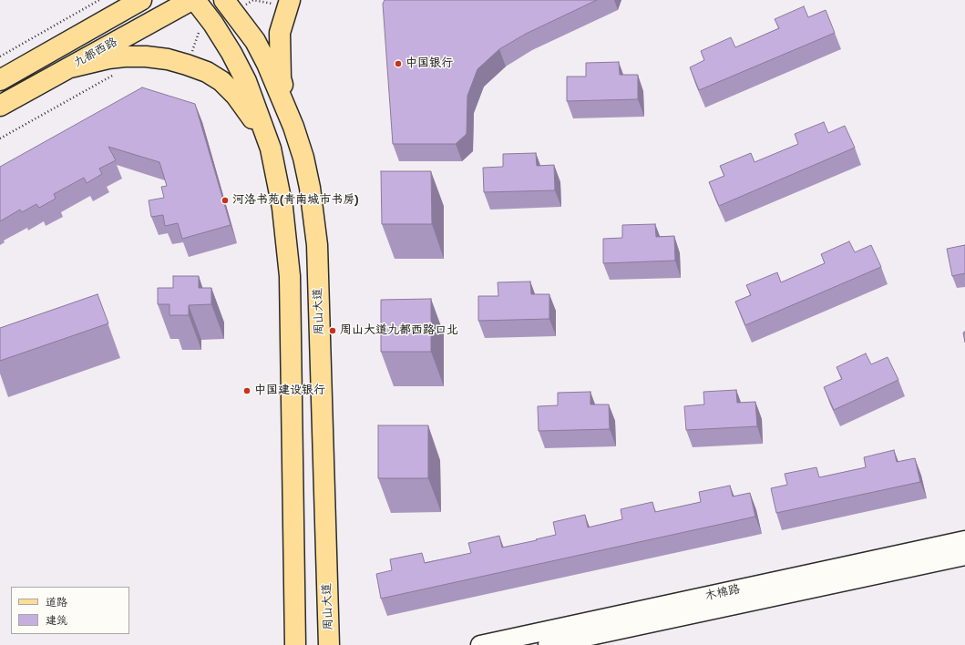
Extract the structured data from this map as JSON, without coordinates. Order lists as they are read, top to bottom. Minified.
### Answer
{"streets":{"main road":["九都西路","周山大道","木棉路"]},"places":["中国银行","河洛书苑(青南城市书房)","周山大道九都西路口北","中国建设银行"],"legend":["道路","建筑"]}
